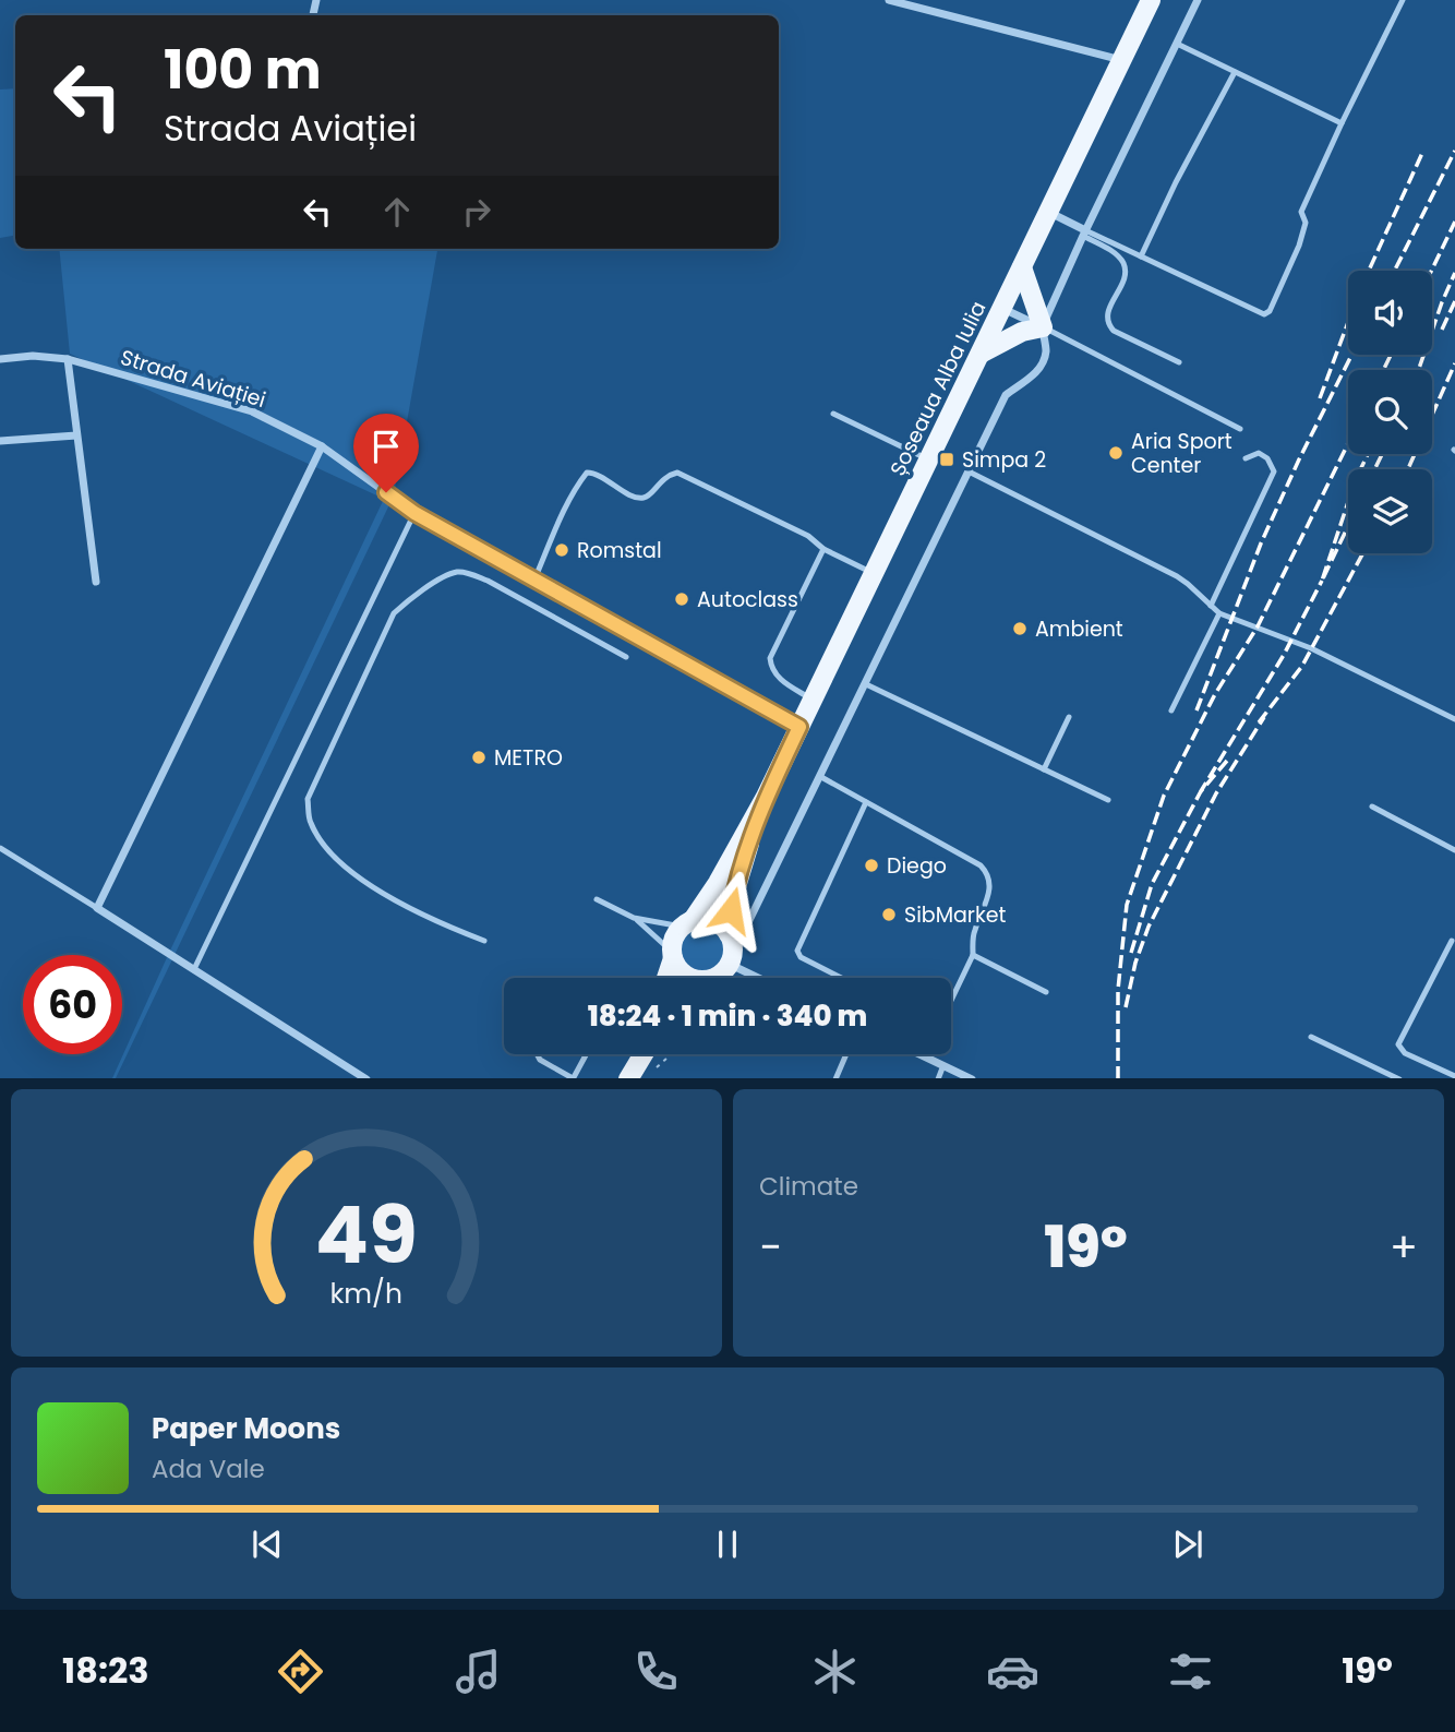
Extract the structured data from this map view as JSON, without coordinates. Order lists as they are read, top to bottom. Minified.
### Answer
{"streets":{"main road":["Șoseaua Alba Iulia"],"street":["Strada Aviației"]},"crossings":[["Strada Aviației","Șoseaua Alba Iulia"]],"places":{"other":["Aria Sport Center","Romstal","Autoclass","Ambient","METRO","Diego","SibMarket"],"transit":["Simpa 2"]},"page":{"turn":["100 m","Strada Aviației"],"limit":"60","trip":"18:24 · 1 min · 340 m","tile":"Climate","heat":["−","19°","+"],"song":["Paper Moons","Ada Vale"],"tabs":["18:23","19°"],"gauge":["49","km/h"]}}
